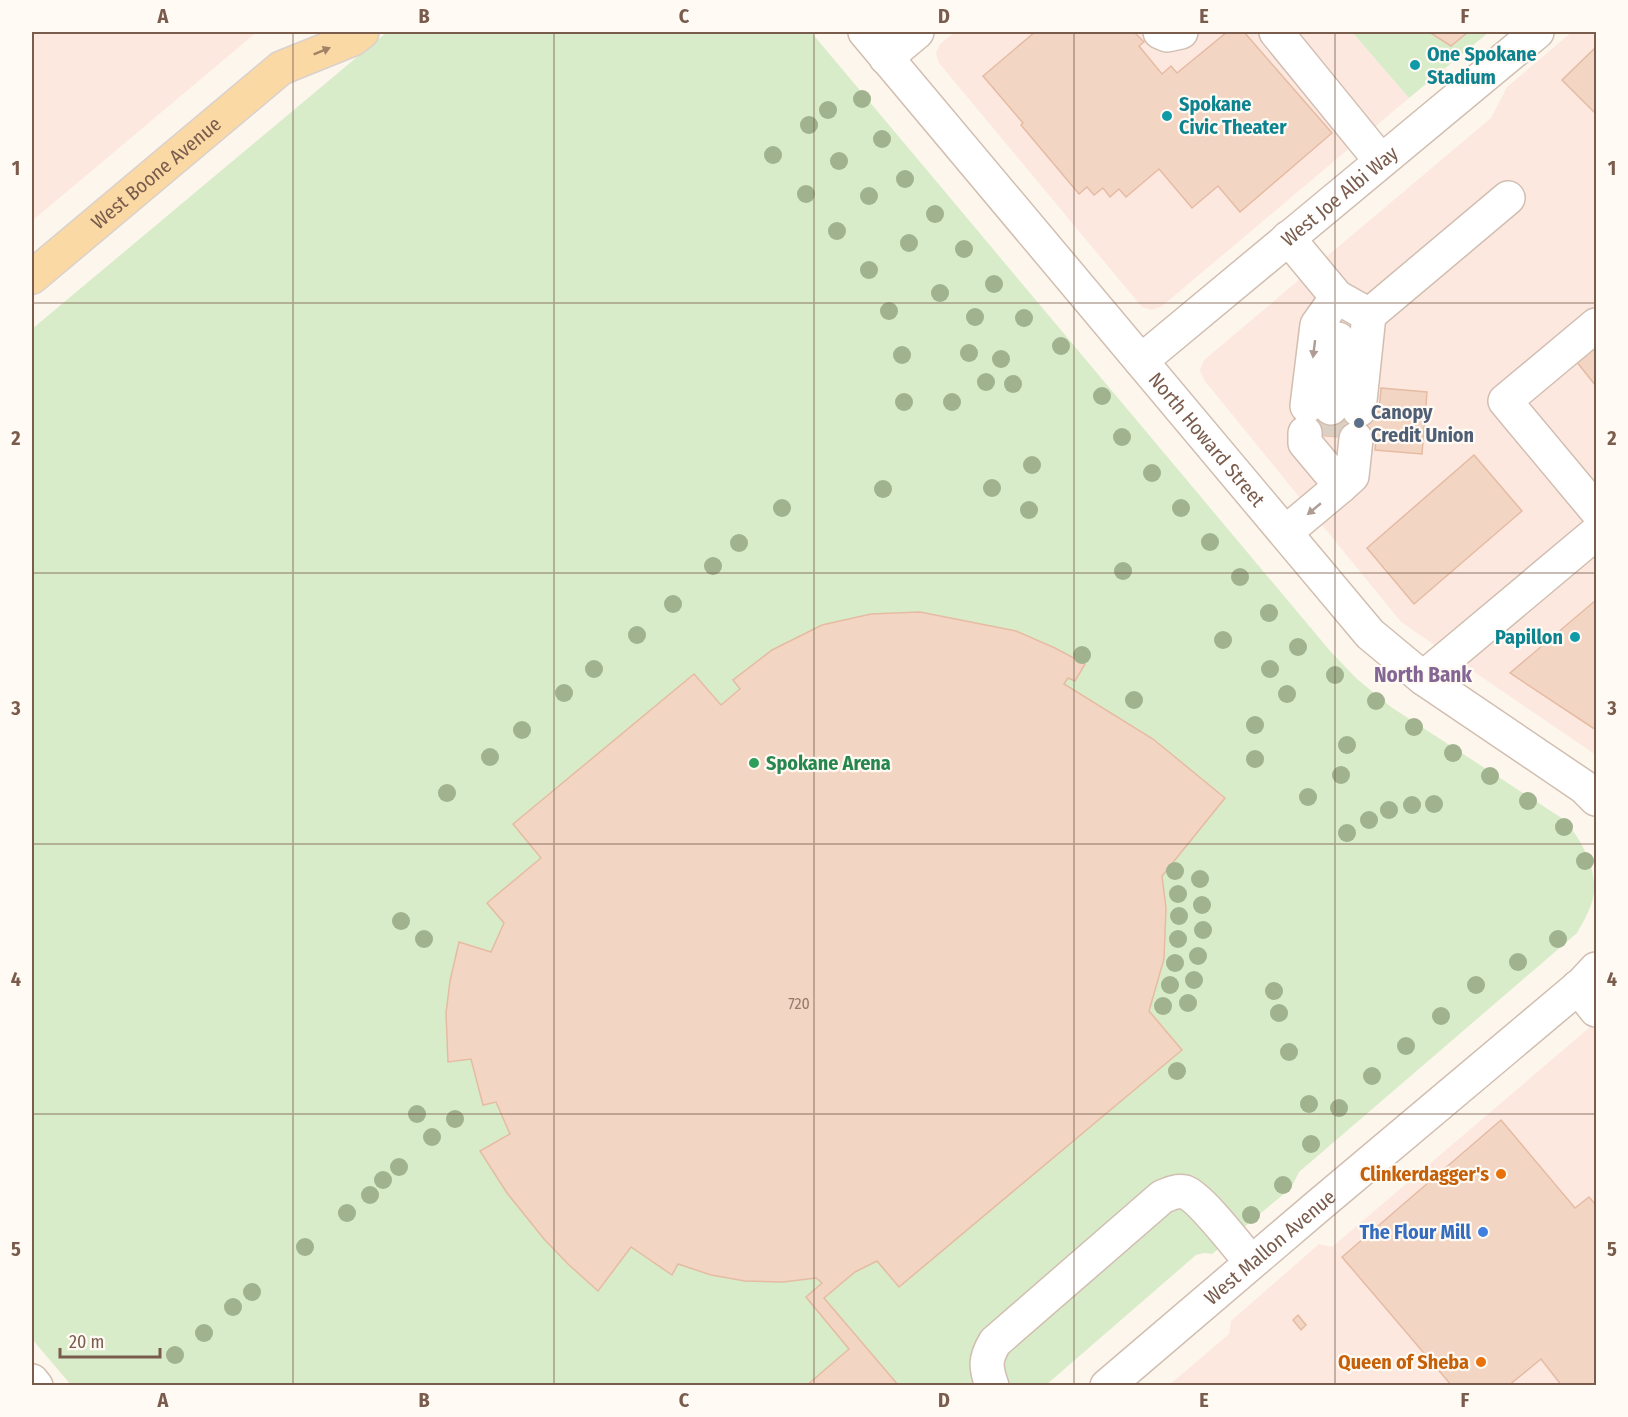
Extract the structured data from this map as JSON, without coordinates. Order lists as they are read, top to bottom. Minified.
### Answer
{"streets":{"main road":["West Boone Avenue"],"street":["West Joe Albi Way","North Howard Street","West Mallon Avenue"]},"crossings":[["West Joe Albi Way","North Howard Street"]],"districts":["North Bank"],"places":["One Spokane Stadium","Spokane Civic Theater","Canopy Credit Union","Papillon","Spokane Arena","Clinkerdagger's","The Flour Mill","Queen of Sheba"],"house_numbers":["720"],"scale_bar":"20 m","grid":{"columns":["A","B","C","D","E","F"],"rows":["1","2","3","4","5"]}}
